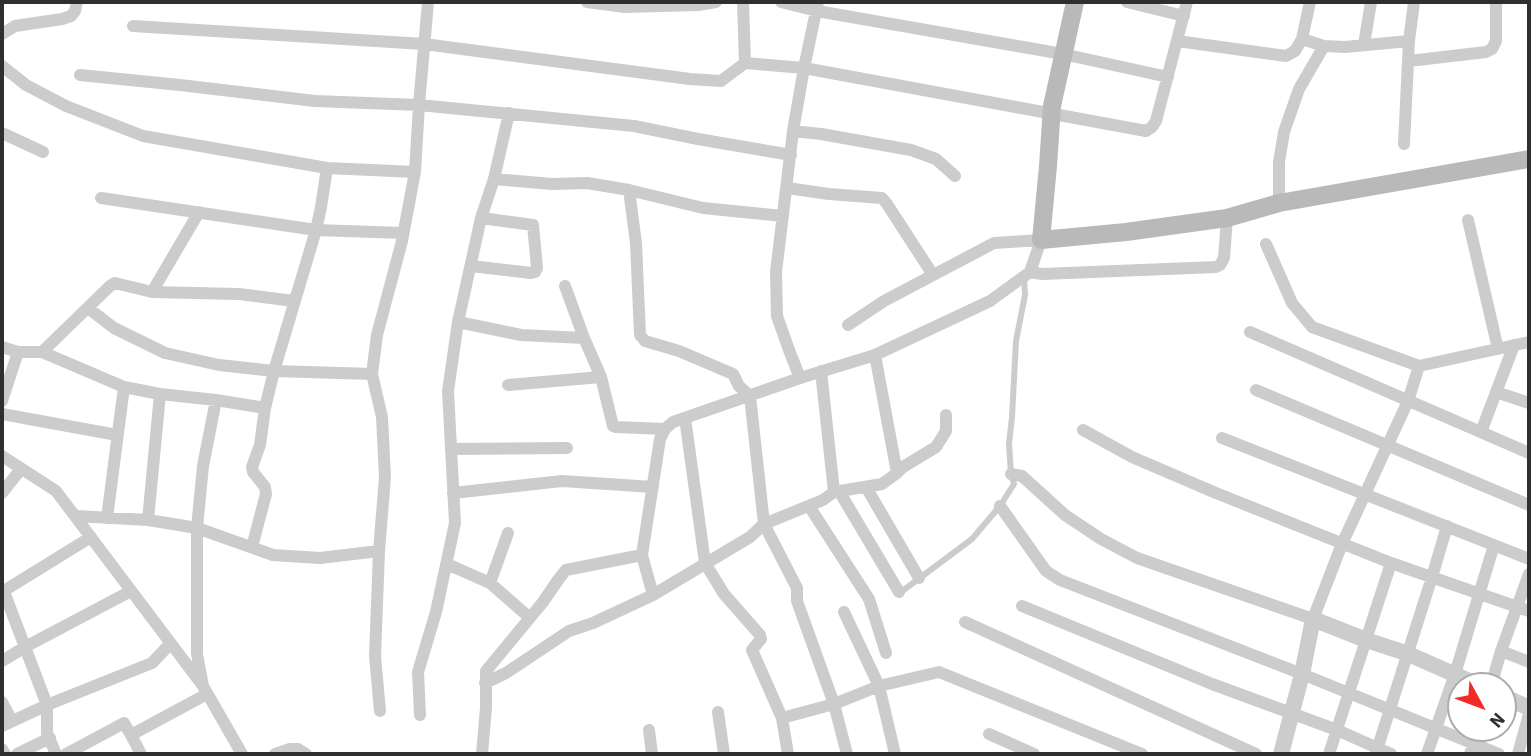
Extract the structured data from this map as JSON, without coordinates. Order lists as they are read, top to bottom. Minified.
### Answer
{"north":"bottom right"}
